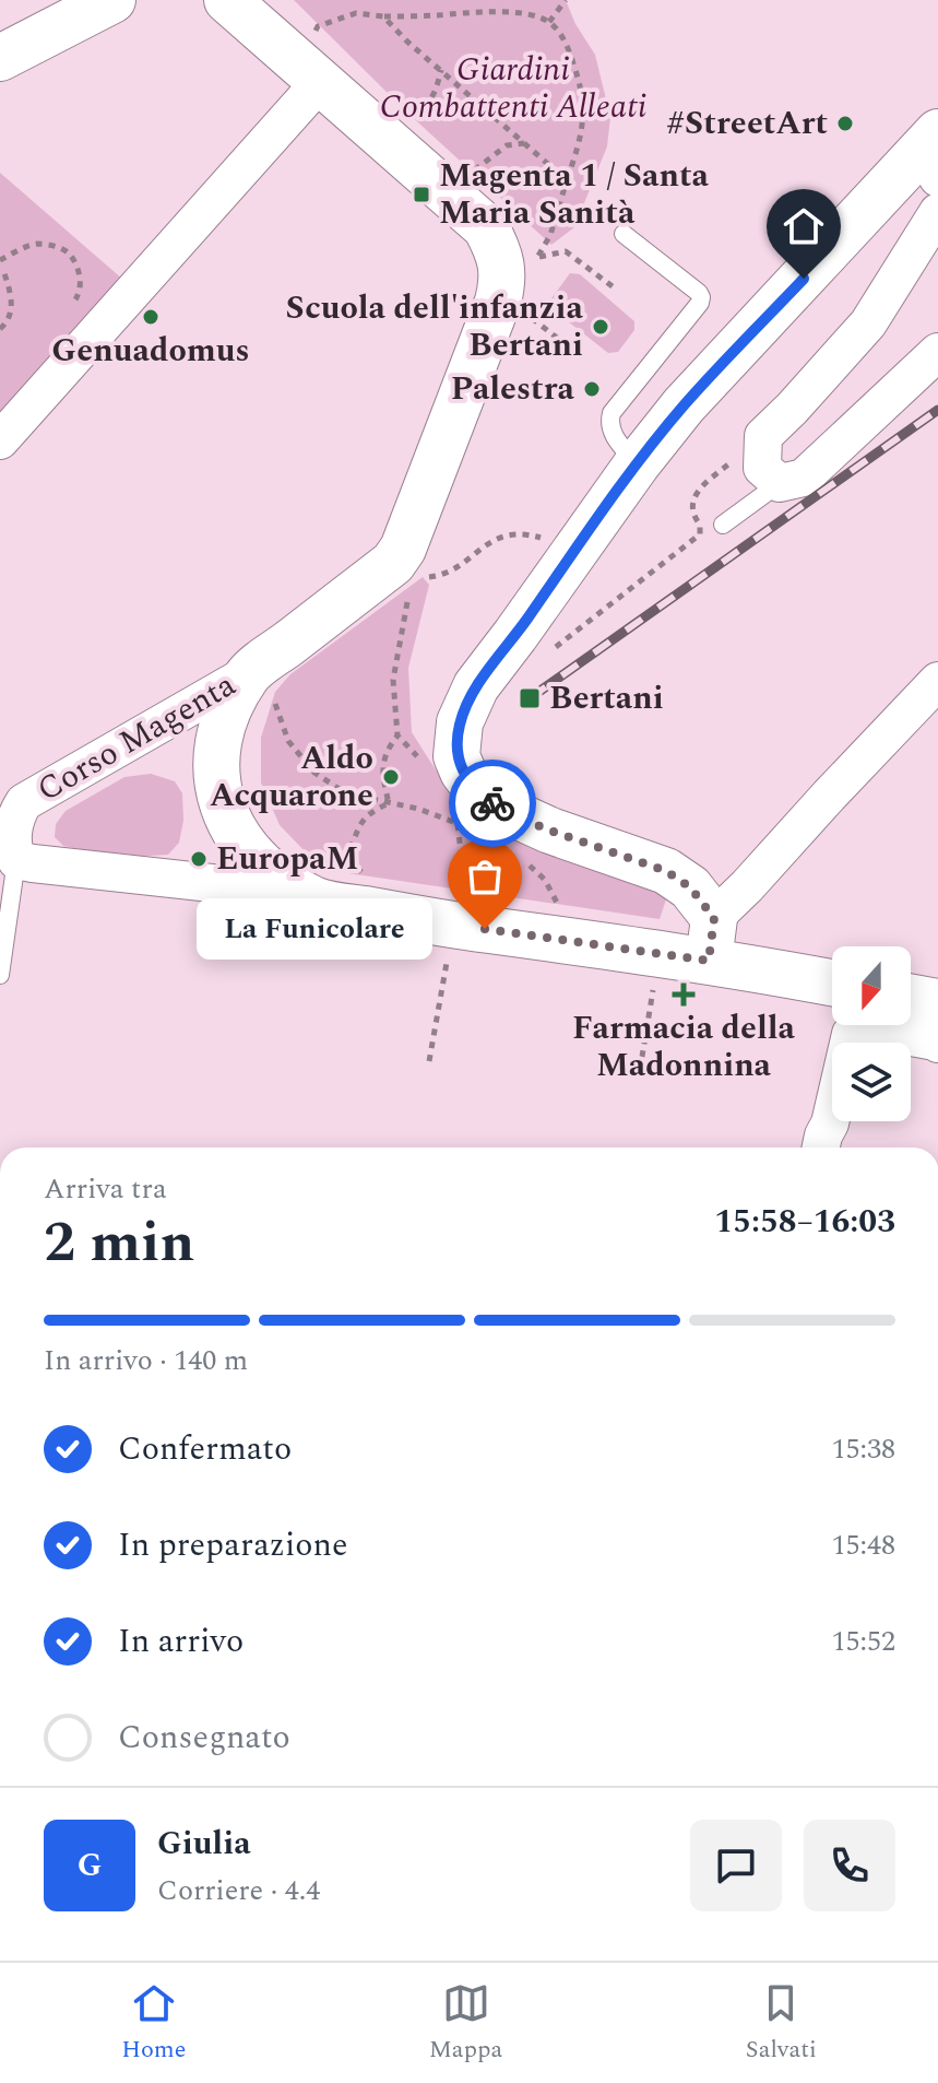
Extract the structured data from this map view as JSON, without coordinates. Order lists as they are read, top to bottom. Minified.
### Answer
{"streets":{"street":["Corso Magenta"]},"parks":["Giardini Combattenti Alleati"],"places":{"other":["#StreetArt","Genuadomus","Scuola dell'infanzia Bertani","Palestra","Aldo Acquarone","EuropaM","La Funicolare"],"transit":["Magenta 1 / Santa Maria Sanità","Bertani"],"health":["Farmacia della Madonnina"]},"north":"bottom","page":{"bubble":"La Funicolare","heading":["2 min","Arriva tra","15:58–16:03"],"panel":["Giulia","Corriere · 4.4"],"bar":"In arrivo · 140 m","list":[["Confermato","15:38"],["In preparazione","15:48"],["In arrivo","15:52"],"Consegnato"],"round":"G","tabs":["Home","Mappa","Salvati"]}}
